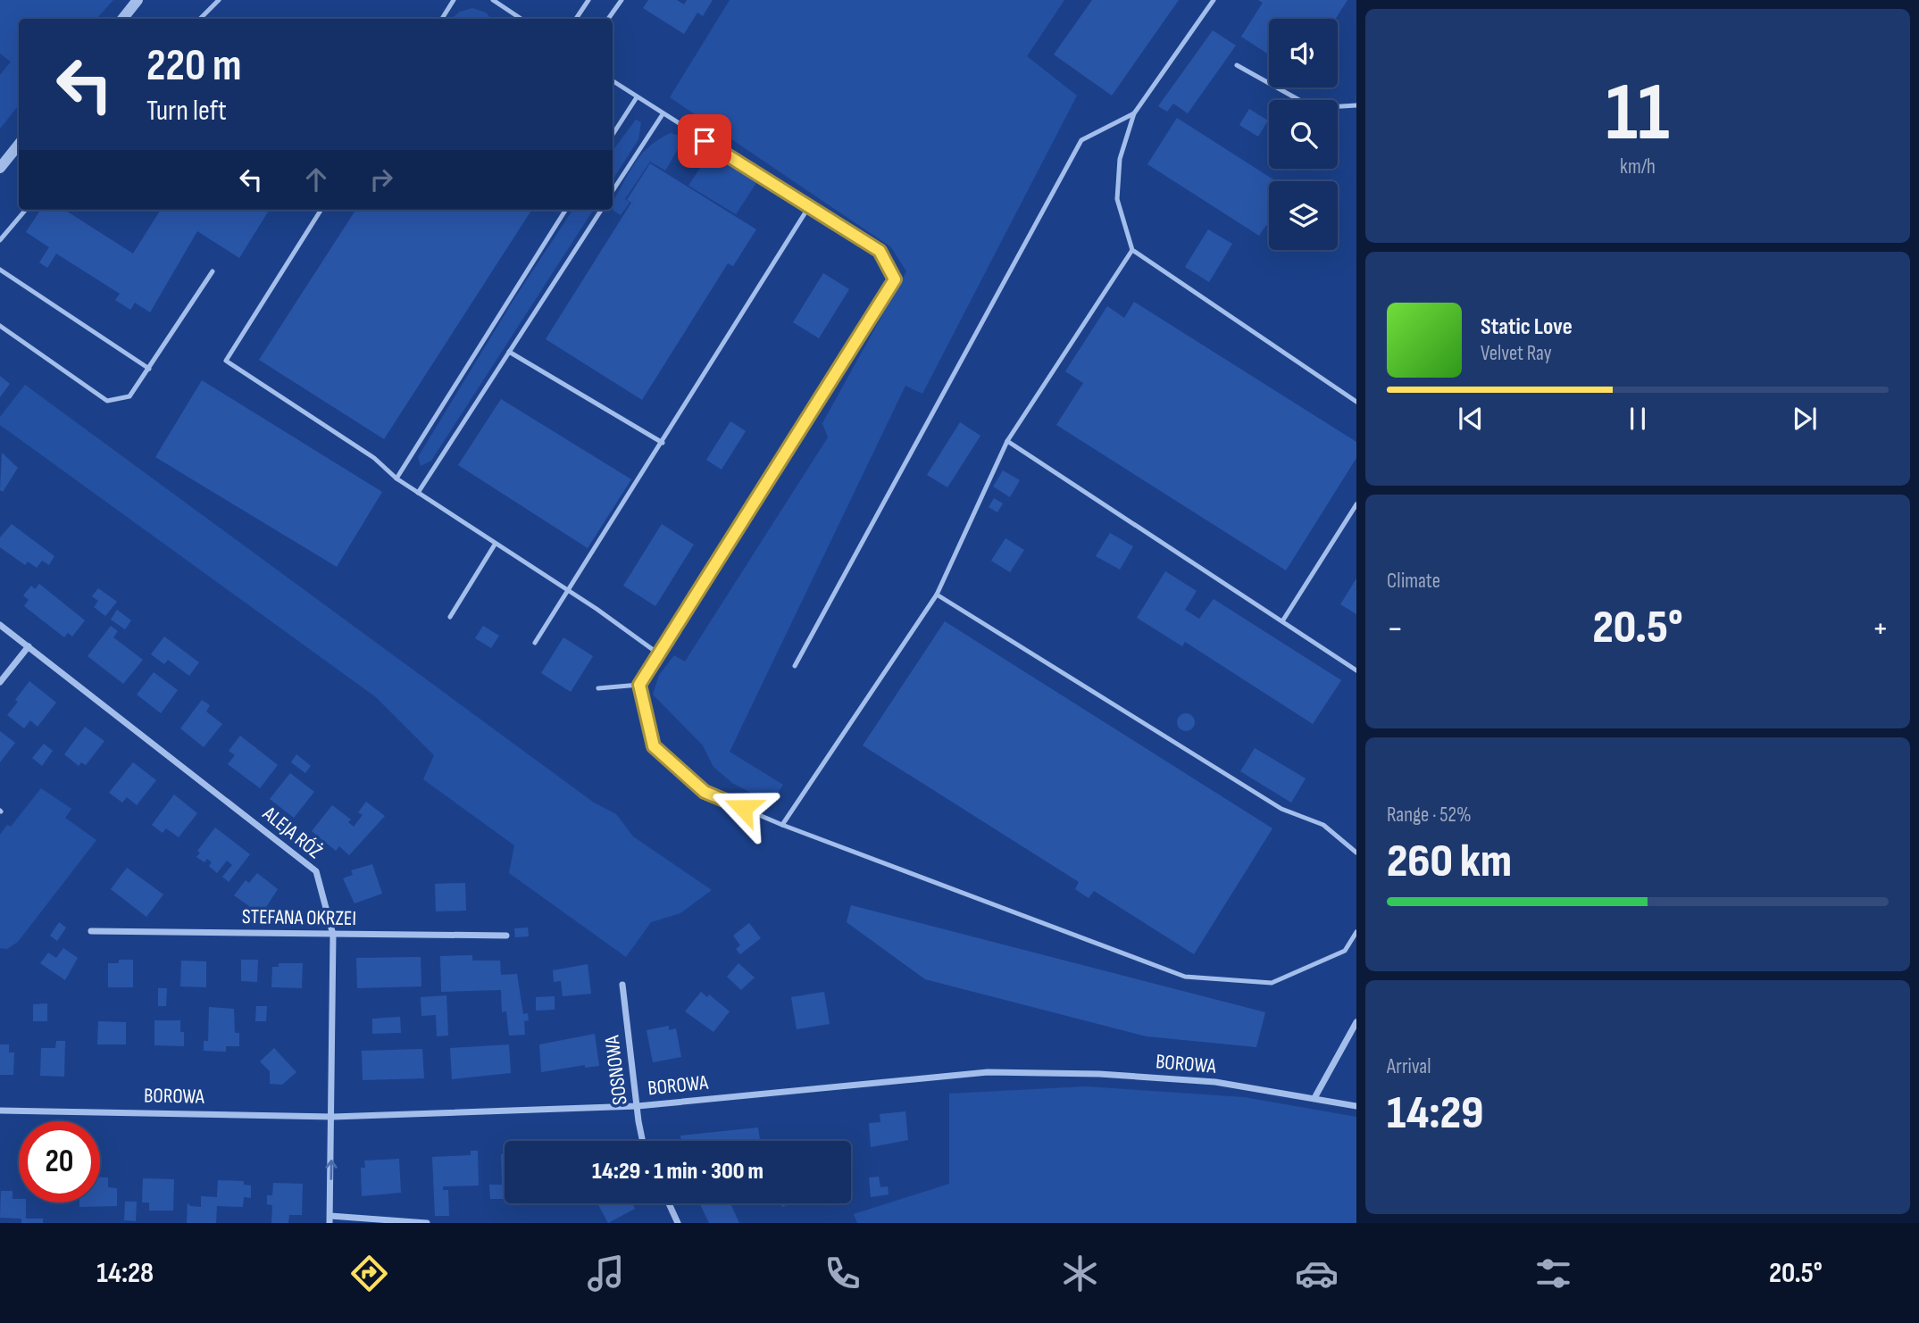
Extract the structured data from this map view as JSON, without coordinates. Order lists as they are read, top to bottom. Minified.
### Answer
{"streets":{"street":["ALEJA RÓŻ","STEFANA OKRZEI","BOROWA","SOSNOWA"]},"crossings":[["ALEJA RÓŻ","STEFANA OKRZEI"],["ALEJA RÓŻ","BOROWA"],["BOROWA","SOSNOWA"]],"page":{"tile":[["11","km/h"],"Climate",["Range · 52%","260 km"],["Arrival","14:29"]],"turn":["220 m","Turn left"],"song":["Static Love","Velvet Ray"],"heat":["−","20.5°","+"],"limit":"20","trip":"14:29 · 1 min · 300 m","tabs":["14:28","20.5°"]}}
